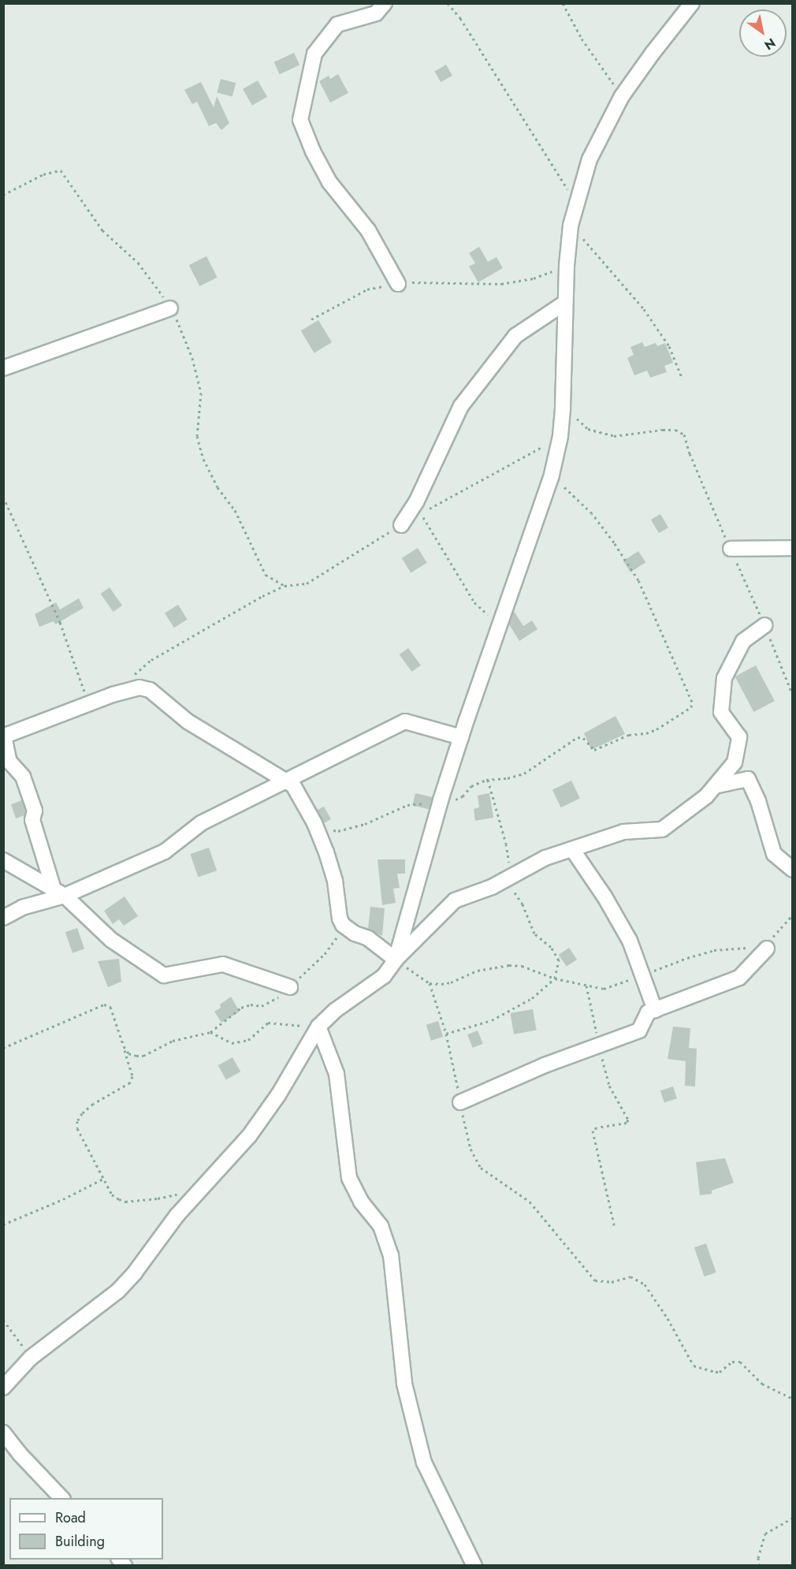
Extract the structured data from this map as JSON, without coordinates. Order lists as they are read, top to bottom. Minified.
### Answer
{"legend":["Road","Building"],"north":"bottom right"}
